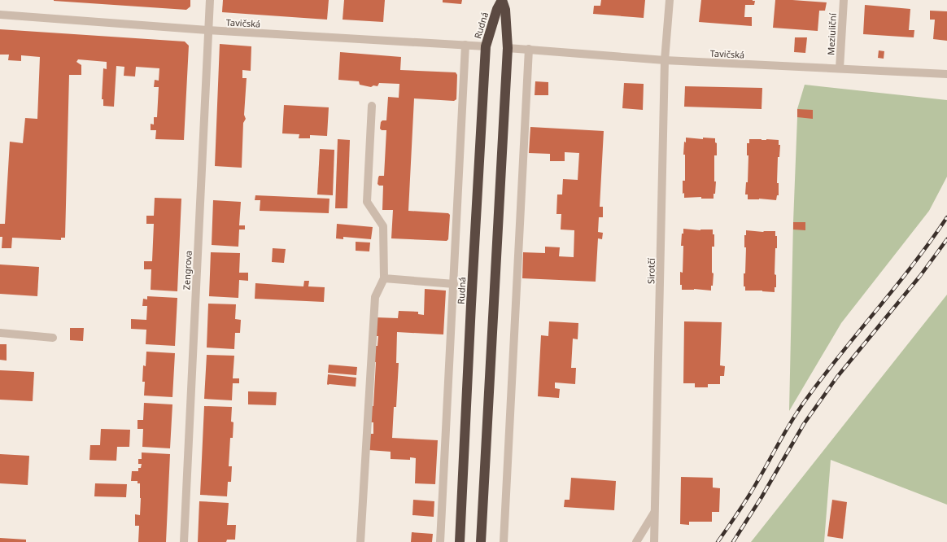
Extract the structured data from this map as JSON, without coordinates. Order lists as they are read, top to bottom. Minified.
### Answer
{"streets":{"highway":["Rudná"],"street":["Tavičská","Meziuliční","Zengrova","Sirotčí"]},"crossings":[["Tavičská","Rudná"],["Tavičská","Meziuliční"],["Tavičská","Zengrova"],["Tavičská","Sirotčí"]]}
